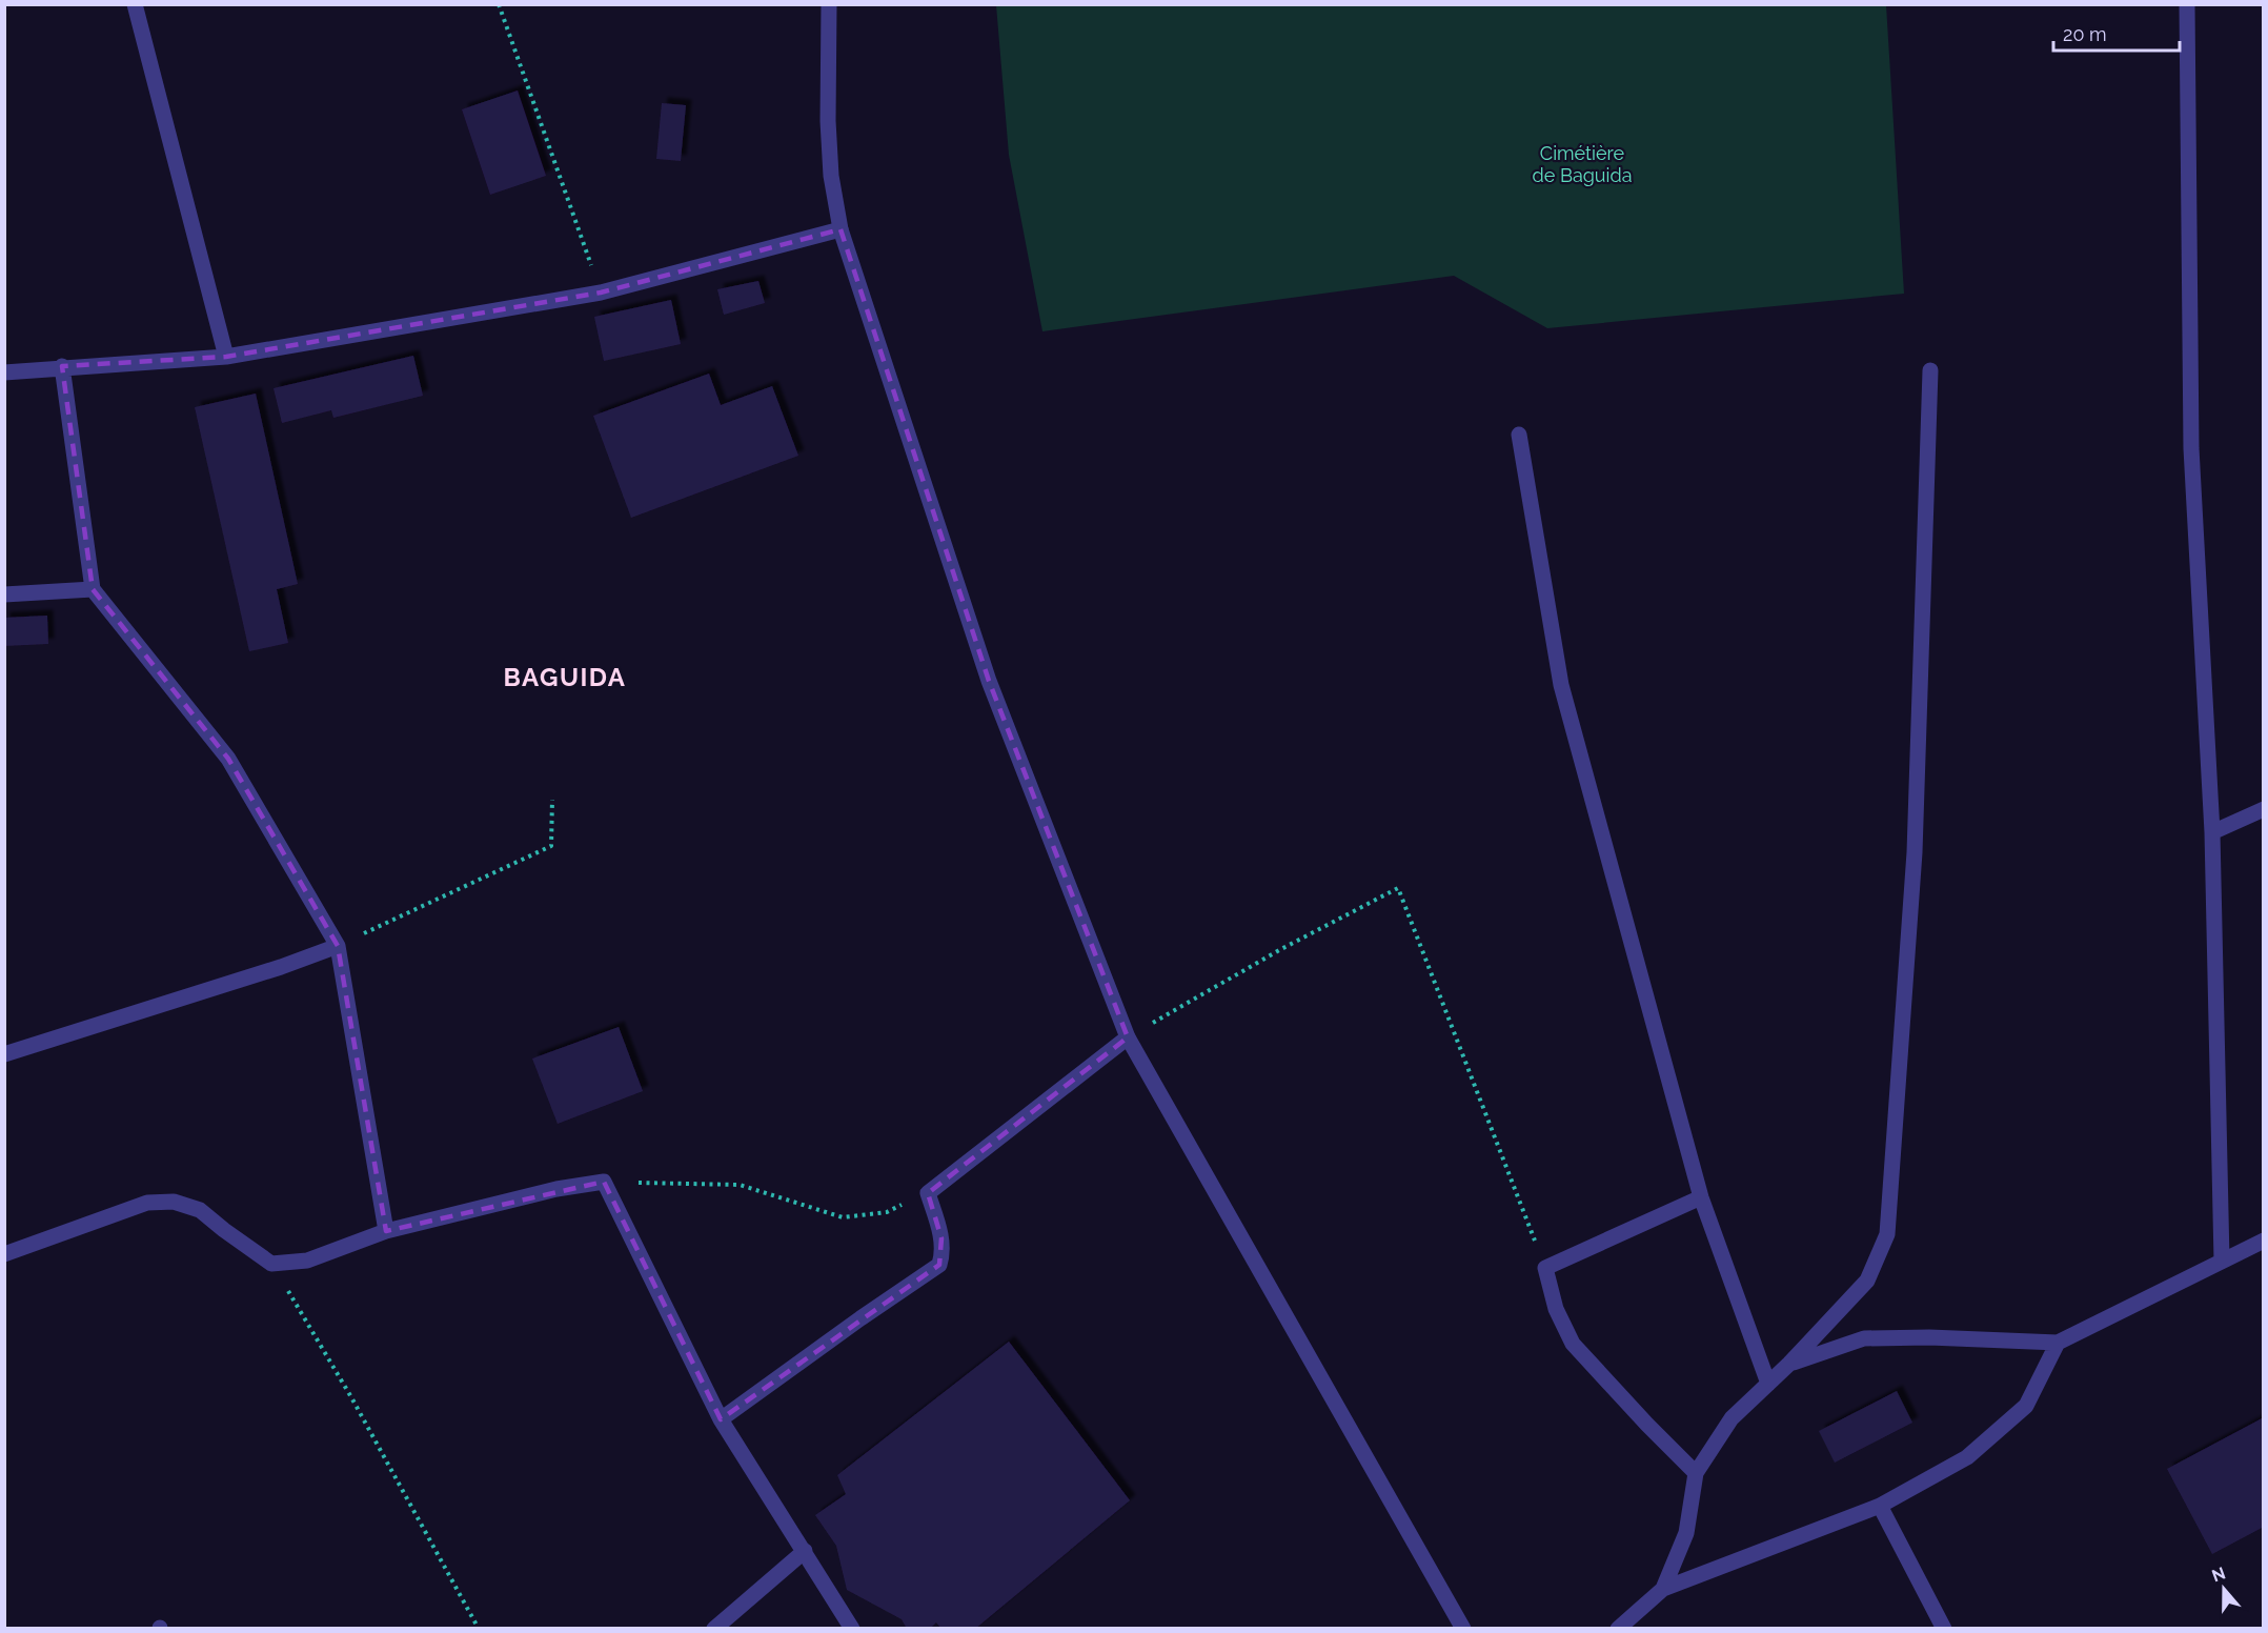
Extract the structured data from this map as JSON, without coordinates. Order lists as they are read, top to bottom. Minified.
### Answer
{"districts":["BAGUIDA"],"parks":["Cimétière de Baguida"],"scale_bar":"20 m","north":"top"}
